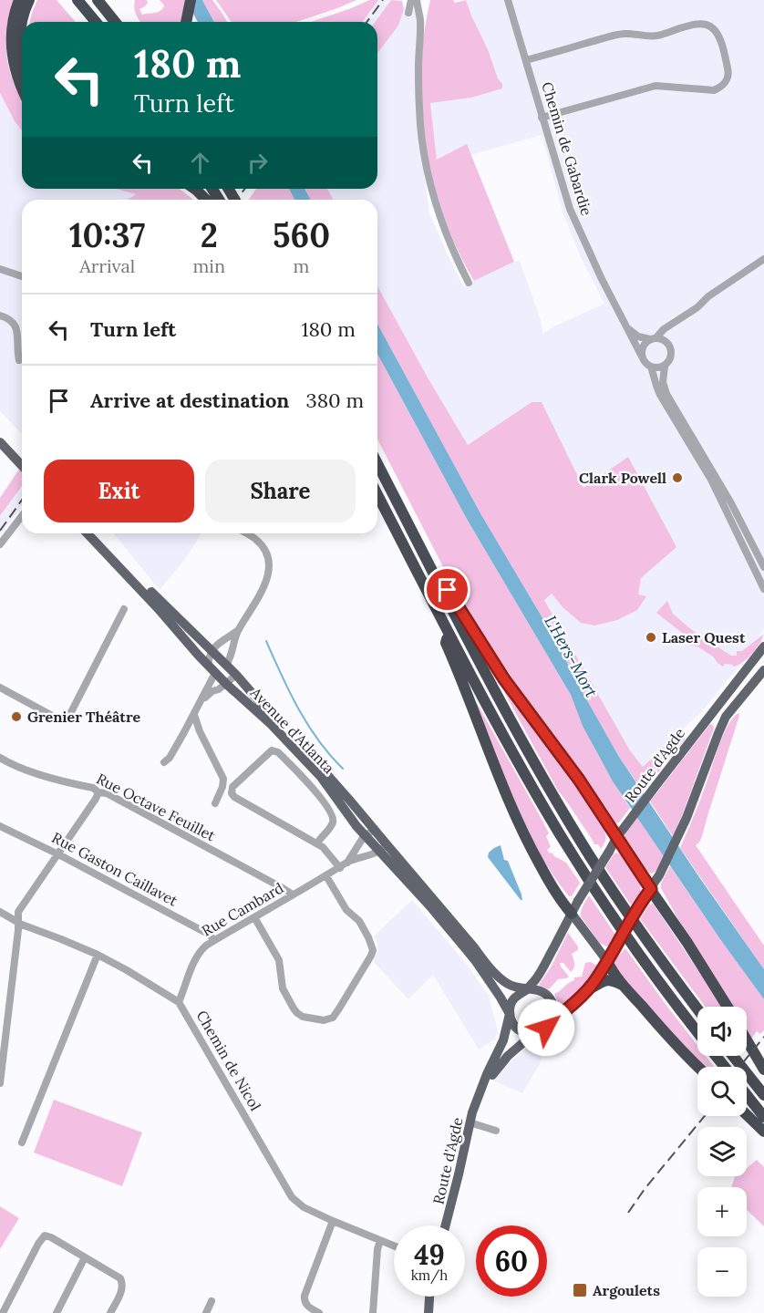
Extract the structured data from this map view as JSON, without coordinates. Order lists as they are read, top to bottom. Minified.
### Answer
{"streets":{"main road":["Avenue d'Atlanta","Route d'Agde"],"street":["Chemin de Gabardie","Rue Octave Feuillet","Rue Gaston Caillavet","Rue Cambard","Chemin de Nicol"]},"crossings":[["Avenue d'Atlanta","Route d'Agde"],["Avenue d'Atlanta","Rue Cambard"],["Rue Octave Feuillet","Rue Cambard"],["Rue Gaston Caillavet","Rue Cambard"],["Rue Cambard","Chemin de Nicol"]],"water":["L'Hers-Mort"],"places":{"other":["Clark Powell","Laser Quest","Grenier Théâtre"],"transit":["Argoulets"]},"page":{"turn":["180 m","Turn left"],"eta":["10:37","Arrival","2","min","560","m"],"list":[{"name":"Turn left","value":"180 m"},{"name":"Arrive at destination","value":"380 m"}],"buttons":["Exit","Share"],"map_buttons":["+","−"],"speed":"49 km/h","limit":"60"}}
